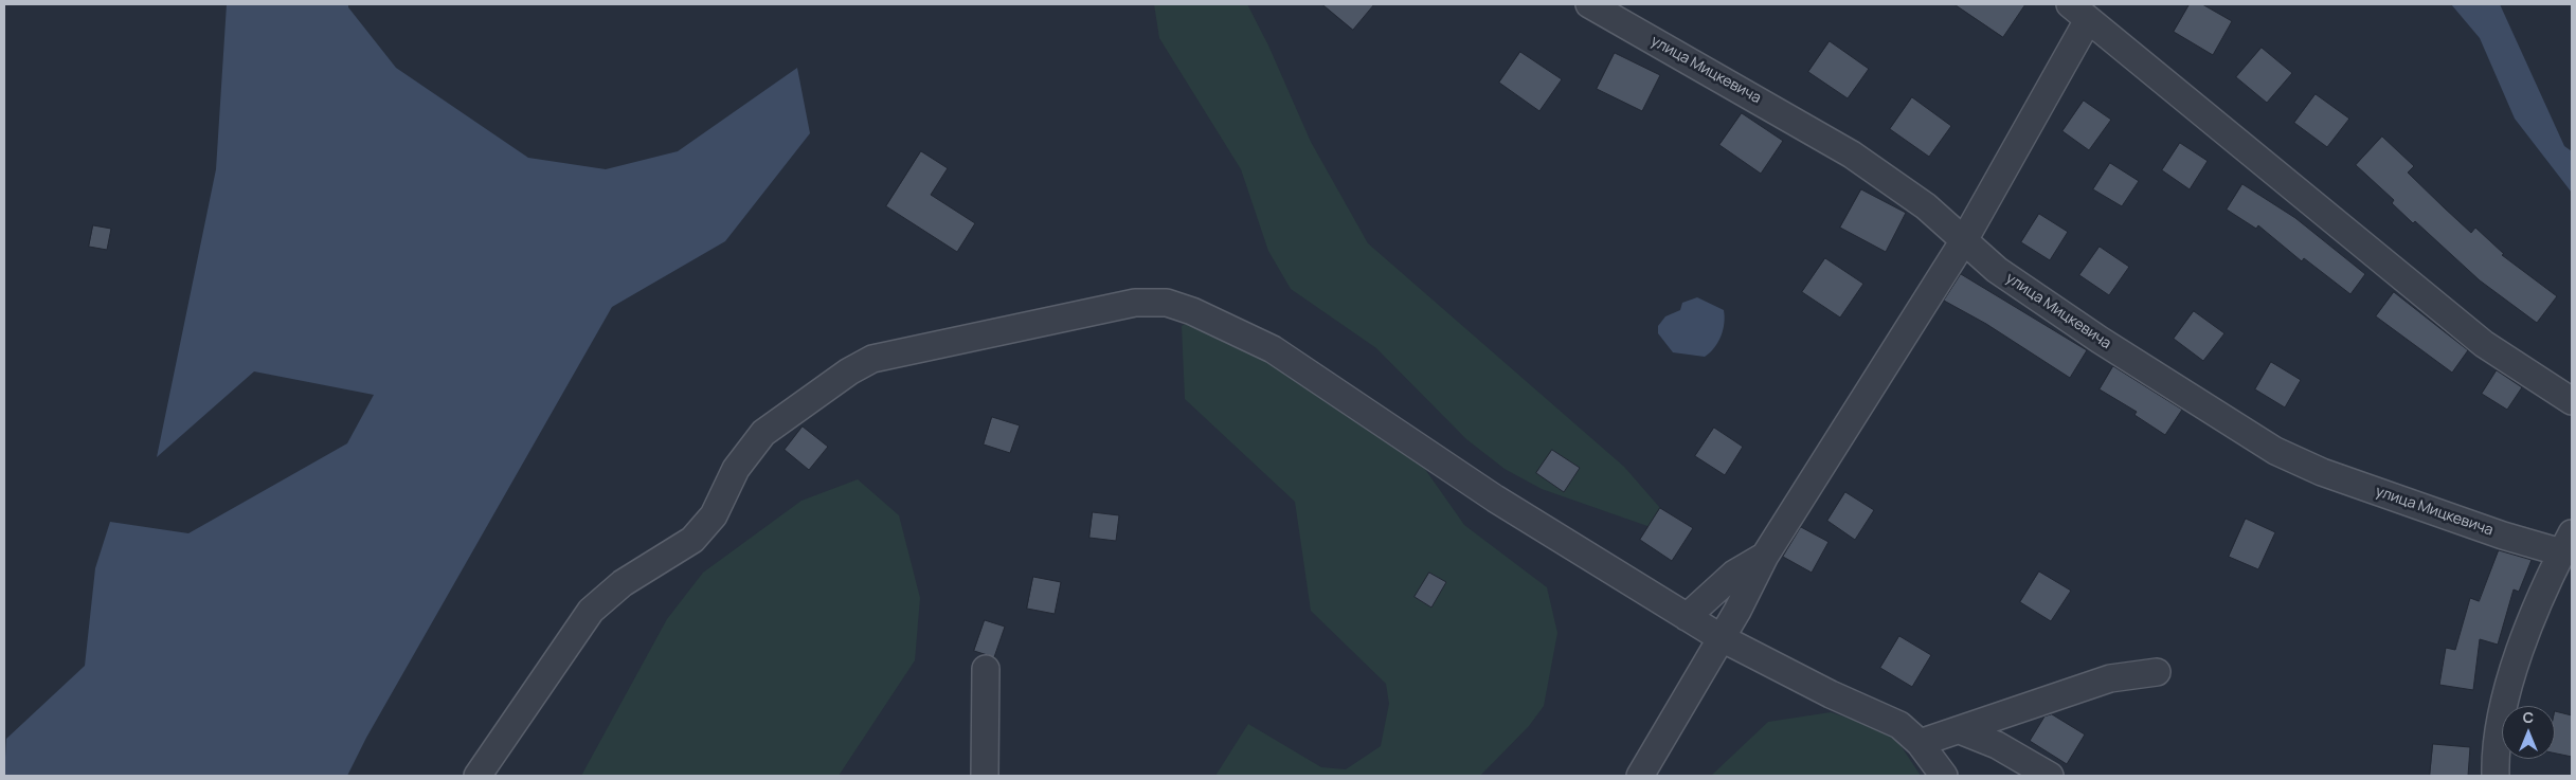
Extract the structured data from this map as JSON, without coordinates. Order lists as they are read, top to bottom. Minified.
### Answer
{"streets":{"street":["улица Мицкевича"]},"north":"top"}
